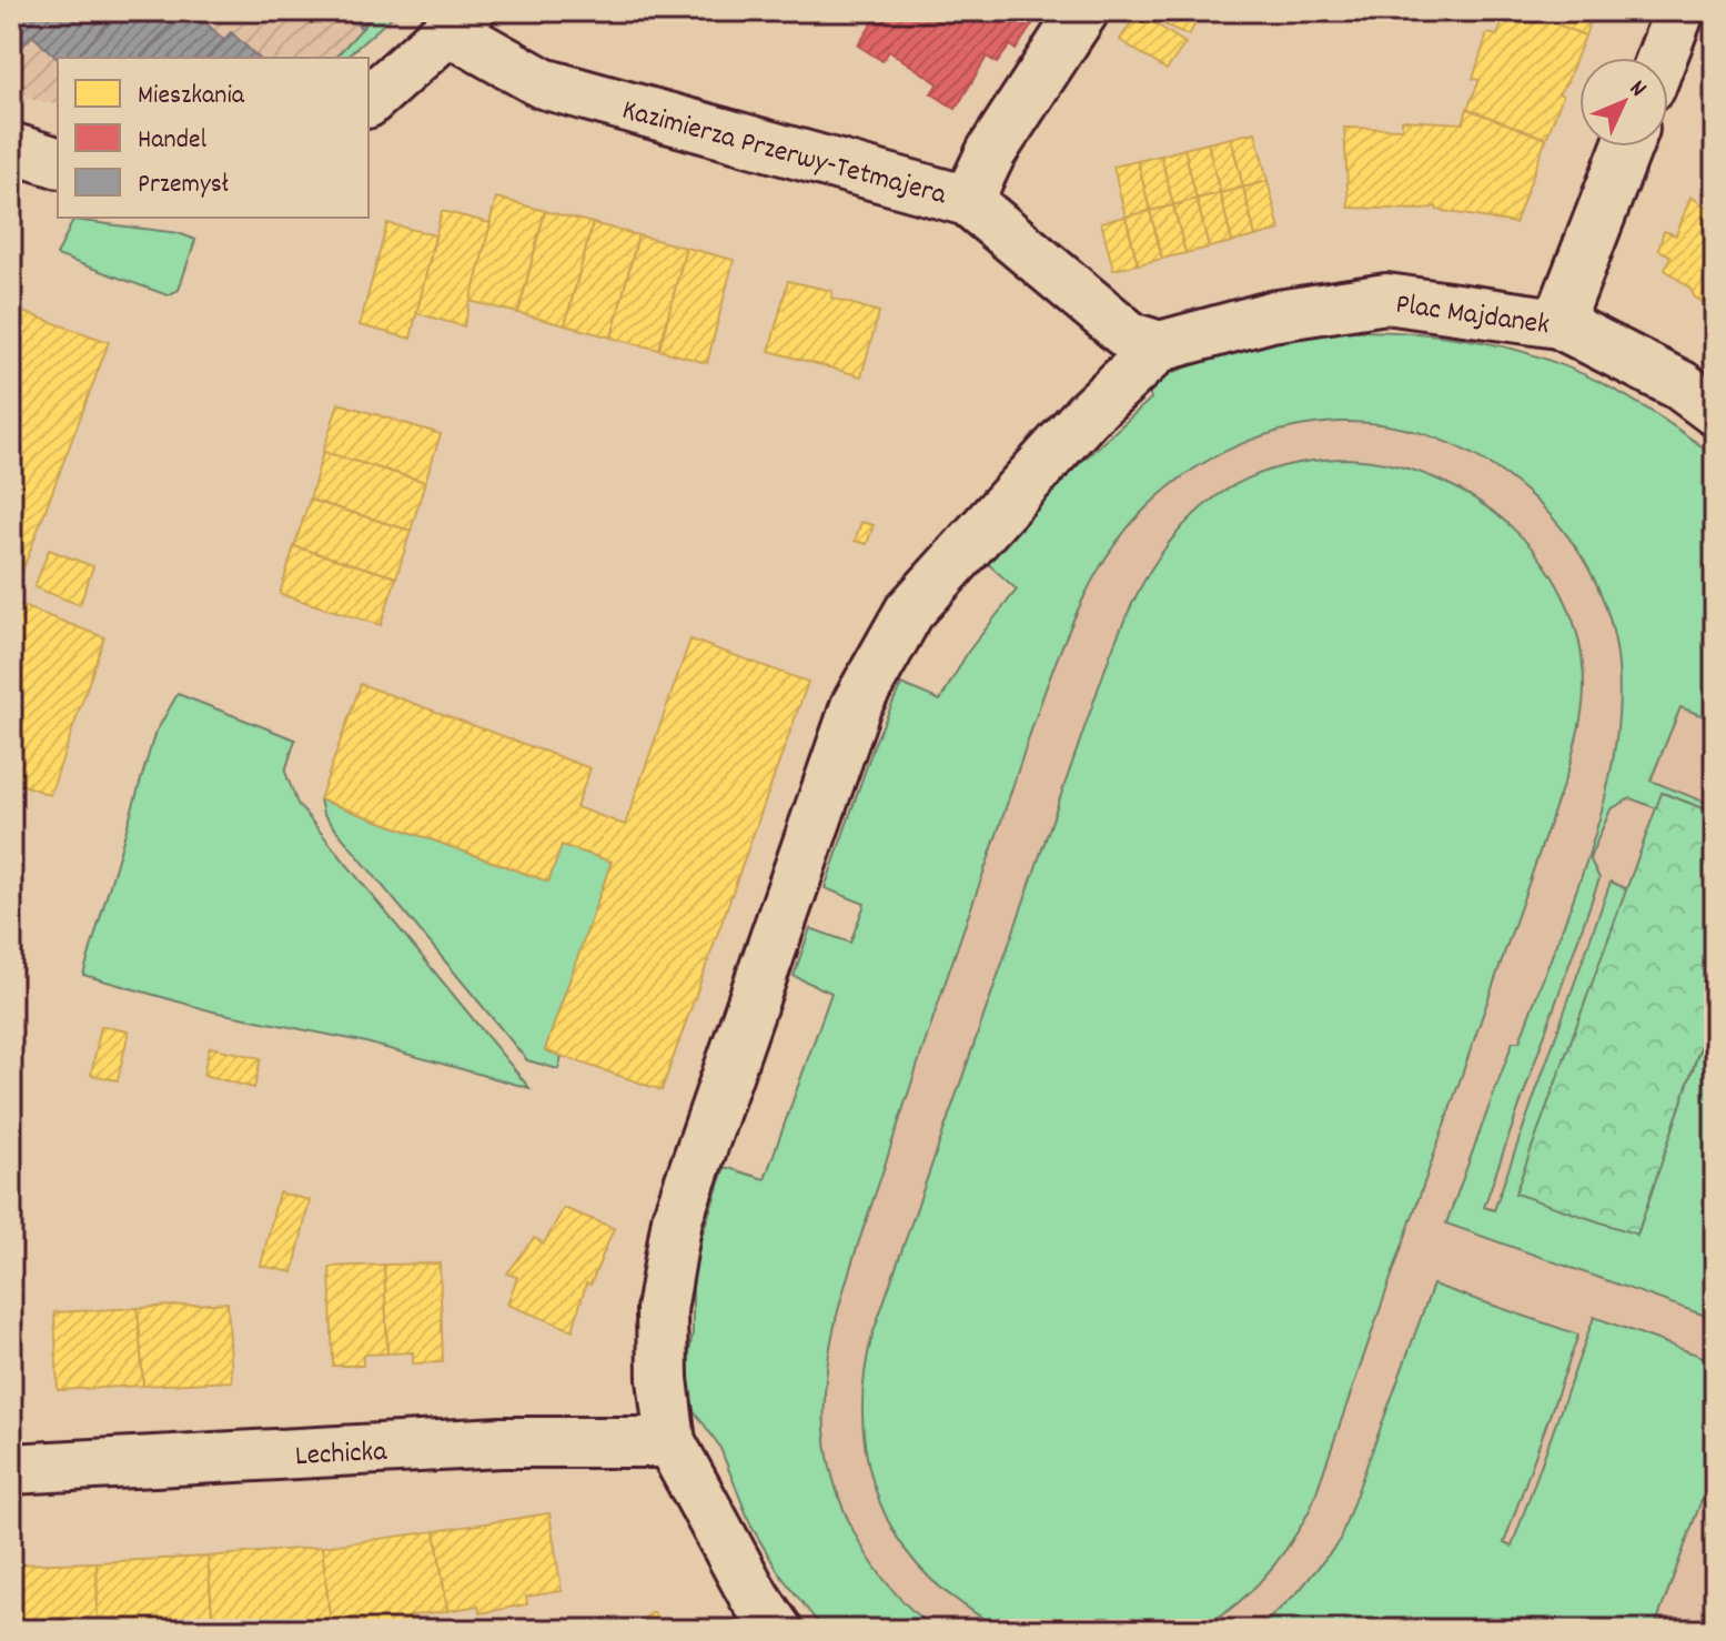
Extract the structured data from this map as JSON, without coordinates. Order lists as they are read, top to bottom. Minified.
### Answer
{"streets":{"street":["Kazimierza Przerwy-Tetmajera","Plac Majdanek","Lechicka"]},"legend":["Mieszkania","Handel","Przemysł"],"north":"top right"}
